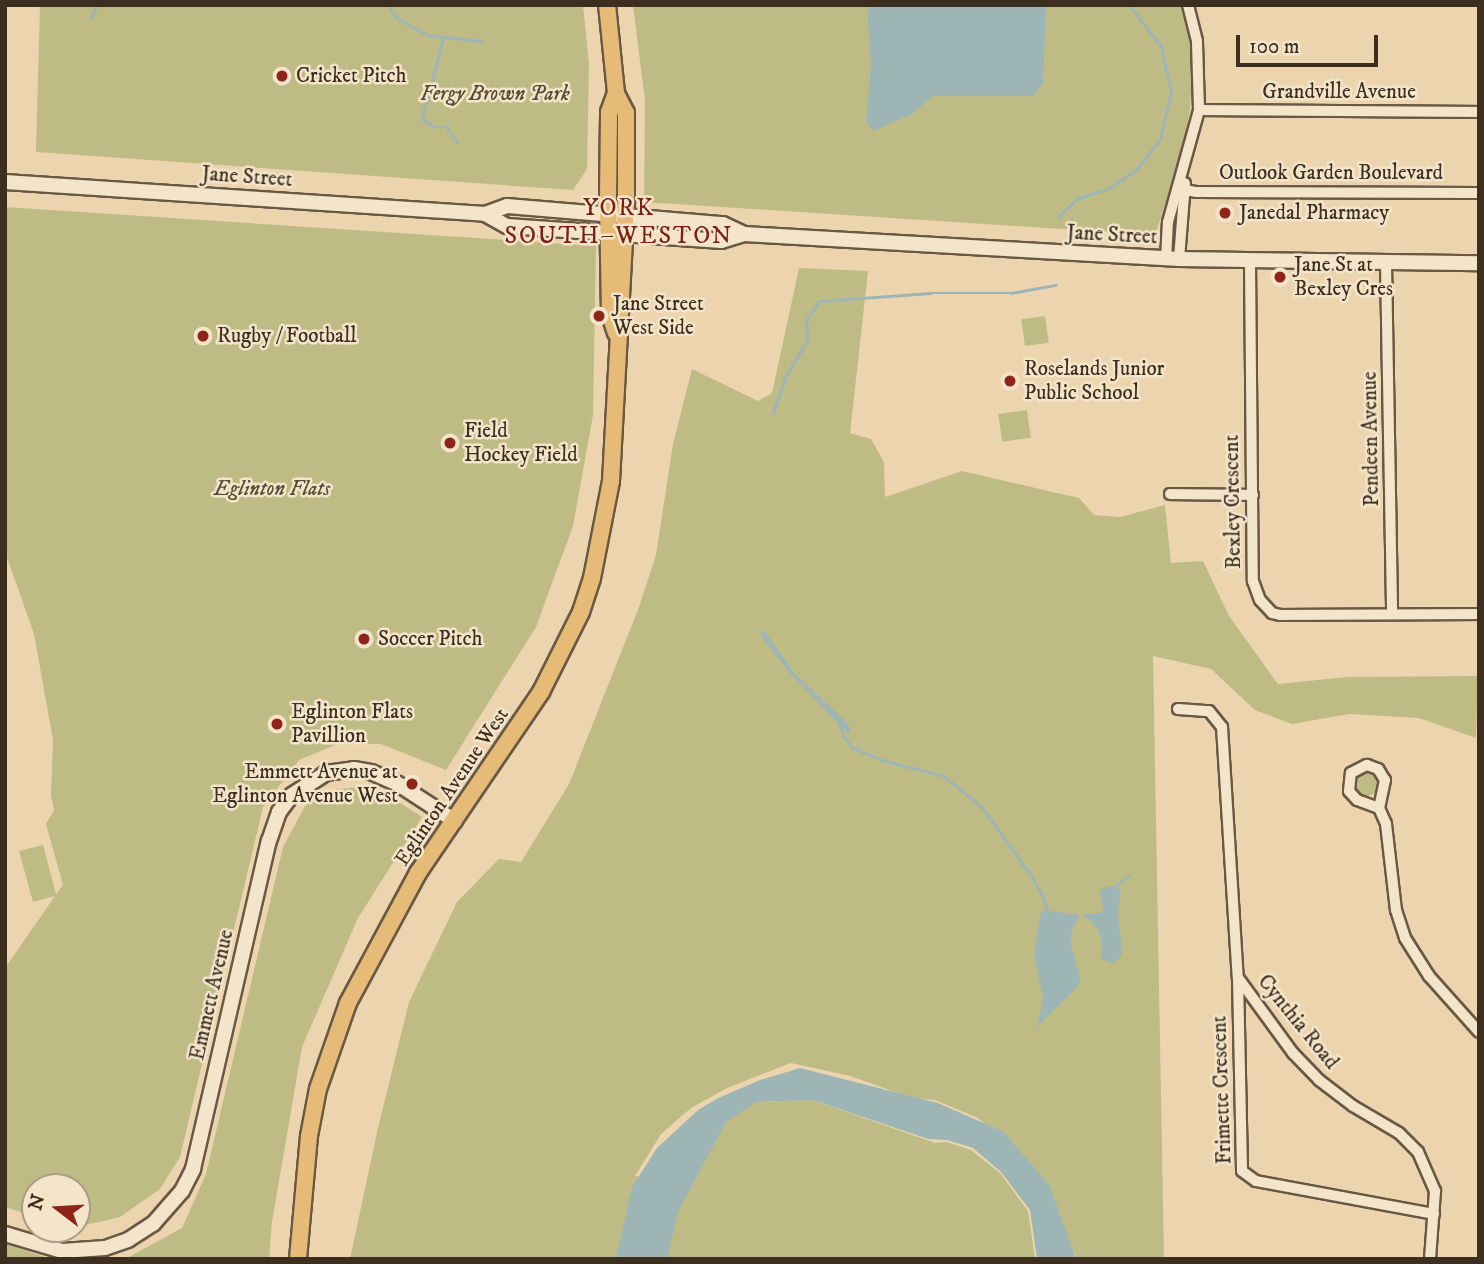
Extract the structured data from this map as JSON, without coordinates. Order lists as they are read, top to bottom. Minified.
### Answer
{"streets":{"main road":["Jane Street","Eglinton Avenue West","Emmett Avenue"],"street":["Grandville Avenue","Outlook Garden Boulevard","Pendeen Avenue","Bexley Crescent","Cynthia Road","Frimette Crescent"]},"crossings":[["Jane Street","Pendeen Avenue"],["Jane Street","Bexley Crescent"],["Jane Street","Eglinton Avenue West"],["Pendeen Avenue","Bexley Crescent"],["Eglinton Avenue West","Emmett Avenue"],["Cynthia Road","Frimette Crescent"]],"districts":["YORK SOUTH–WESTON"],"parks":["Fergy Brown Park","Eglinton Flats"],"places":["Cricket Pitch","Janedal Pharmacy","Jane St at Bexley Cres","Jane Street West Side","Rugby / Football","Roselands Junior Public School","Field Hockey Field","Soccer Pitch","Eglinton Flats Pavillion","Emmett Avenue at Eglinton Avenue West"],"scale_bar":"100 m","north":"left"}
